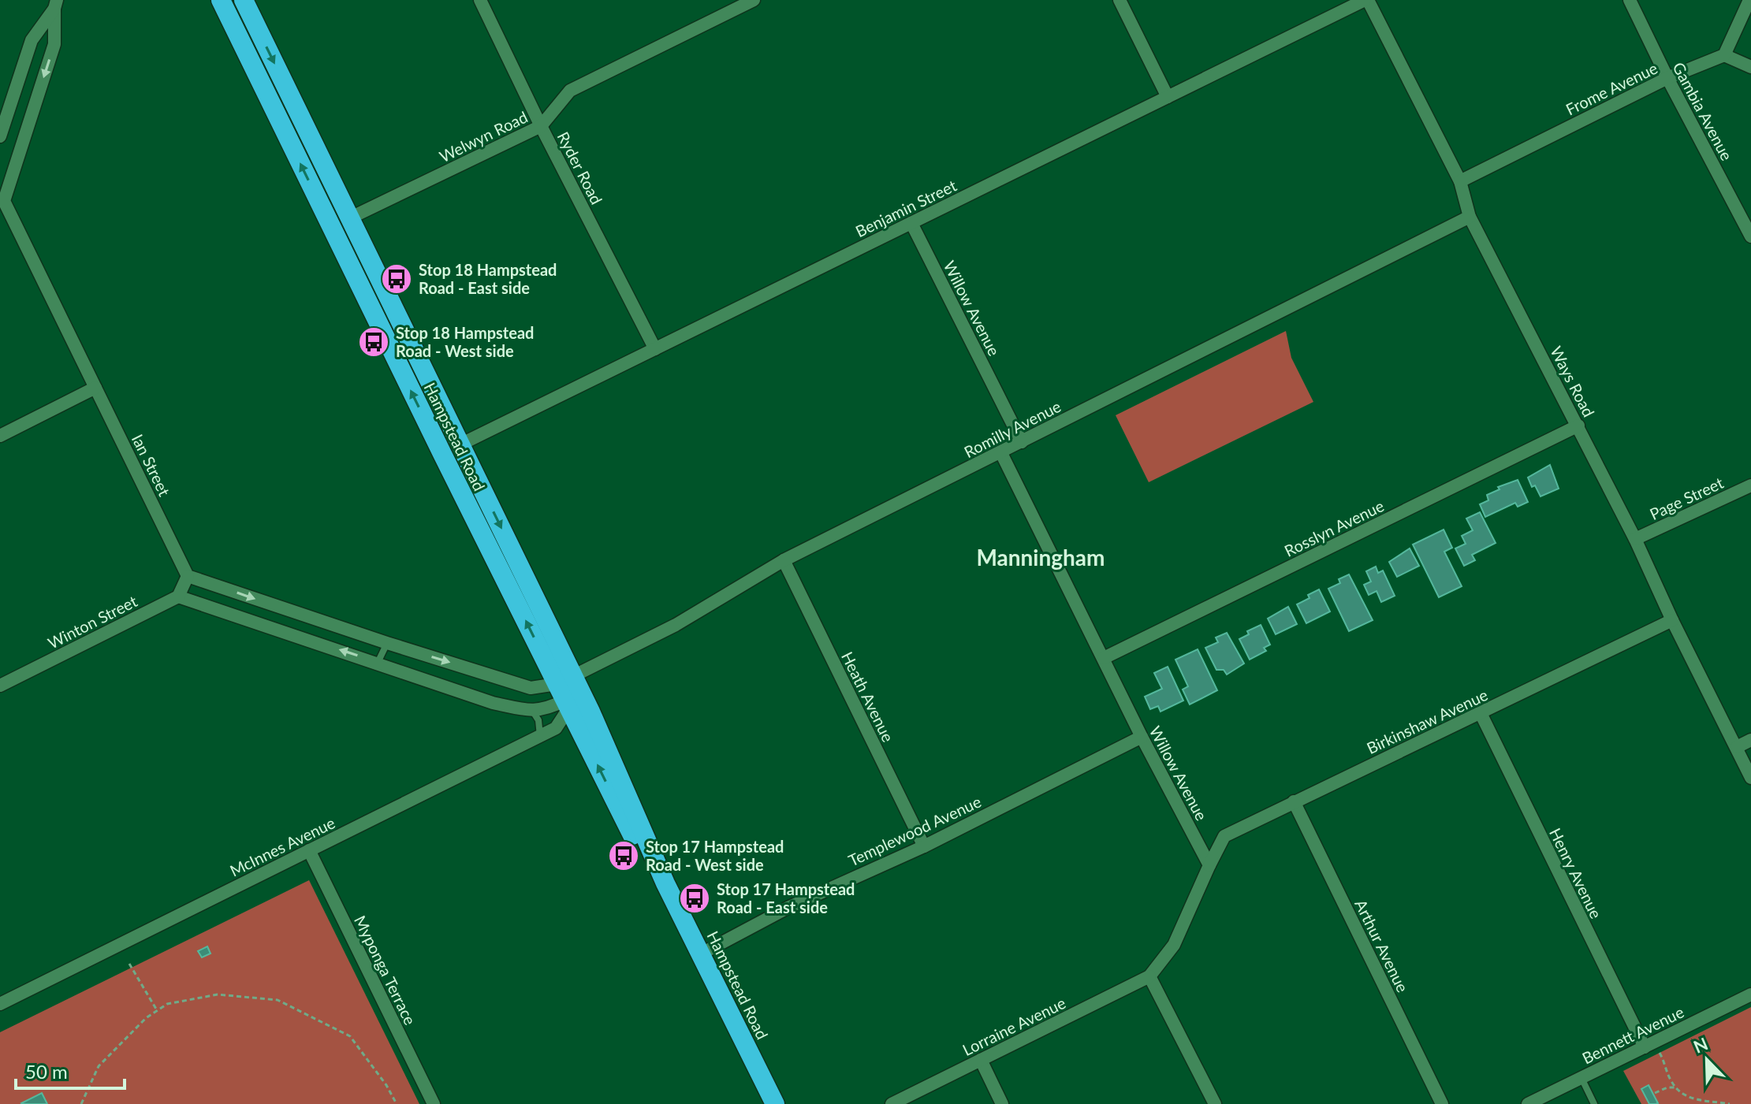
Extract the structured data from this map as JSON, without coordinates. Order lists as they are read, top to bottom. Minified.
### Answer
{"streets":{"highway":["Hampstead Road"],"street":["Frome Avenue","Gambia Avenue","Welwyn Road","Ryder Road","Benjamin Street","Willow Avenue","Ways Road","Romilly Avenue","Ian Street","Page Street","Rosslyn Avenue","Winton Street","Heath Avenue","Birkinshaw Avenue","Templewood Avenue","McInnes Avenue","Henry Avenue","Arthur Avenue","Myponga Terrace","Lorraine Avenue","Bennett Avenue"]},"crossings":[["Frome Avenue","Gambia Avenue"],["Frome Avenue","Ways Road"],["Welwyn Road","Ryder Road"],["Welwyn Road","Hampstead Road"],["Ryder Road","Benjamin Street"],["Benjamin Street","Willow Avenue"],["Benjamin Street","Ways Road"],["Benjamin Street","Hampstead Road"],["Willow Avenue","Romilly Avenue"],["Willow Avenue","Rosslyn Avenue"],["Willow Avenue","Birkinshaw Avenue"],["Willow Avenue","Templewood Avenue"],["Ways Road","Romilly Avenue"],["Ways Road","Page Street"],["Ways Road","Rosslyn Avenue"],["Ways Road","Birkinshaw Avenue"],["Romilly Avenue","Hampstead Road"],["Romilly Avenue","Heath Avenue"],["Romilly Avenue","McInnes Avenue"],["Hampstead Road","Templewood Avenue"],["Hampstead Road","McInnes Avenue"],["Heath Avenue","Templewood Avenue"],["Birkinshaw Avenue","Henry Avenue"],["Birkinshaw Avenue","Arthur Avenue"],["McInnes Avenue","Myponga Terrace"],["Henry Avenue","Bennett Avenue"]],"districts":["Manningham"],"places":{"bus stop":["Stop 18 Hampstead Road - East side","Stop 18 Hampstead Road - West side","Stop 17 Hampstead Road - West side","Stop 17 Hampstead Road - East side"]},"scale_bar":"50 m","north":"top left"}
